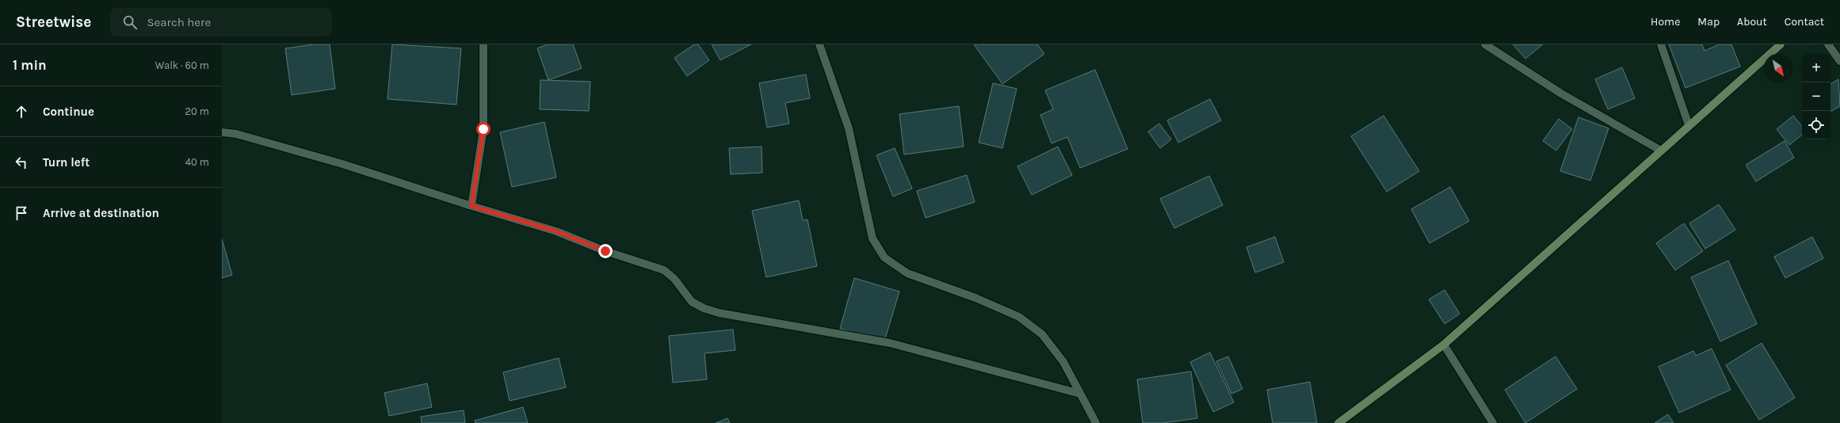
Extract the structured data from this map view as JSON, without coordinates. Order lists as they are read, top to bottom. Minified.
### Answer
{"north":"bottom right","page":{"header":"Streetwise","search":"Search here","nav":["Home","Map","About","Contact"],"heading":["1 min","Walk · 60 m"],"map_buttons":["+","−"],"list":[["Continue","20 m"],["Turn left","40 m"],"Arrive at destination"]}}
